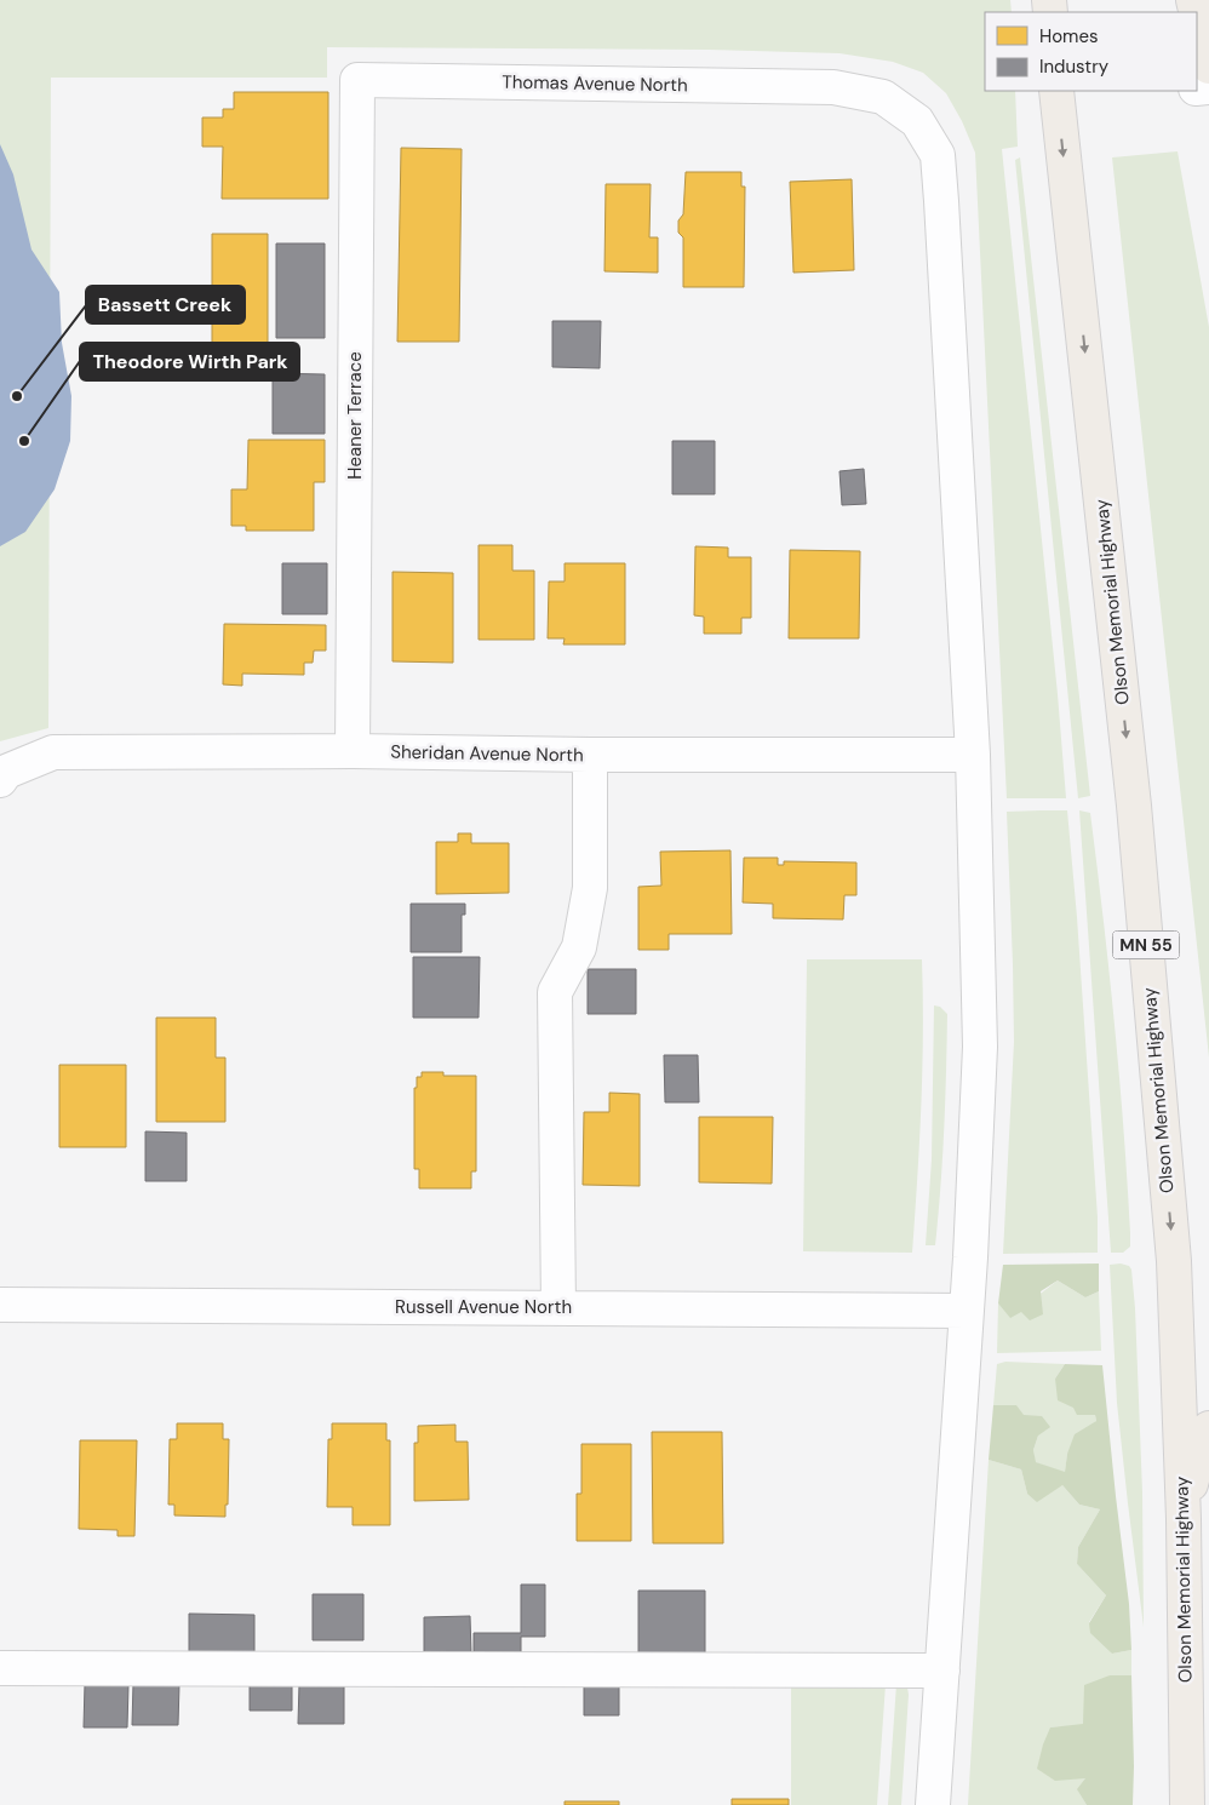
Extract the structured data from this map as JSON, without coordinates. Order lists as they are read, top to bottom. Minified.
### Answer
{"streets":{"main road":["Olson Memorial Highway","MN 55"],"street":["Thomas Avenue North","Heaner Terrace","Sheridan Avenue North","Russell Avenue North"]},"crossings":[["Thomas Avenue North","Heaner Terrace"],["Thomas Avenue North","Sheridan Avenue North"],["Thomas Avenue North","Russell Avenue North"],["Heaner Terrace","Sheridan Avenue North"]],"one_way":["Olson Memorial Highway"],"places":["Bassett Creek","Theodore Wirth Park"],"legend":["Homes","Industry"]}
